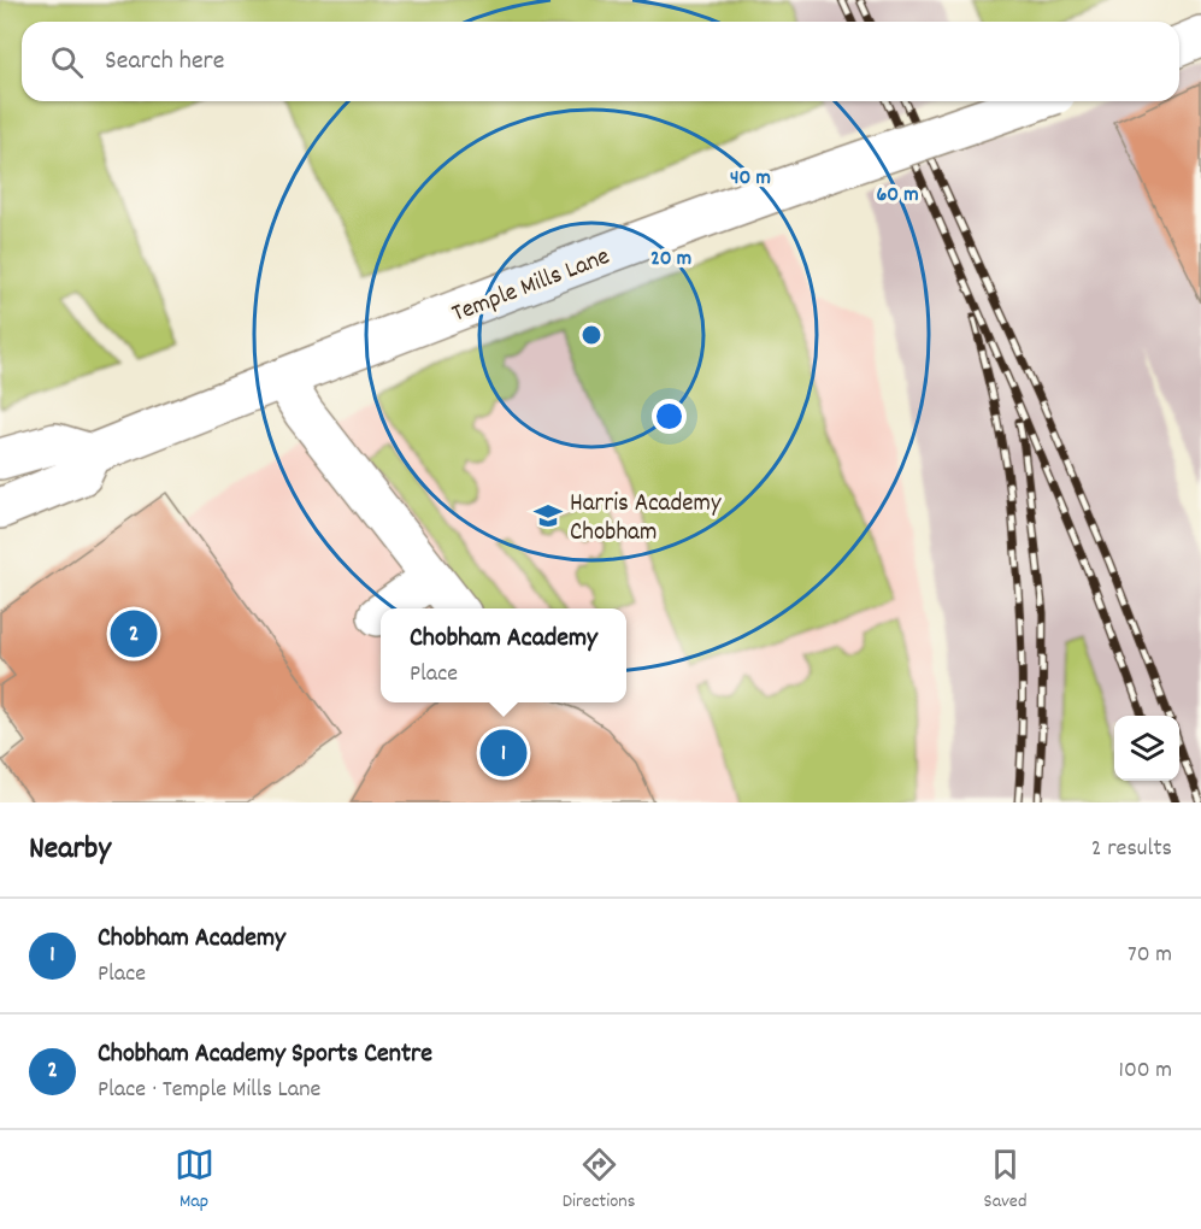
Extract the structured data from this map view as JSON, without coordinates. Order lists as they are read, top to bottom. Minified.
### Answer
{"streets":{"street":["Temple Mills Lane"]},"places":{"school or university":["Harris Academy Chobham"]},"page":{"search":"Search here","pins":["2","1"],"popup":["Chobham Academy","Place"],"heading":["Nearby","2 results"],"list":[{"mark":"1","name":"Chobham Academy","note":"Place","value":"70 m"},{"mark":"2","name":"Chobham Academy Sports Centre","note":"Place · Temple Mills Lane","value":"100 m"}],"nav":["Map","Directions","Saved"]},"rings":["40 m","60 m","20 m"]}
